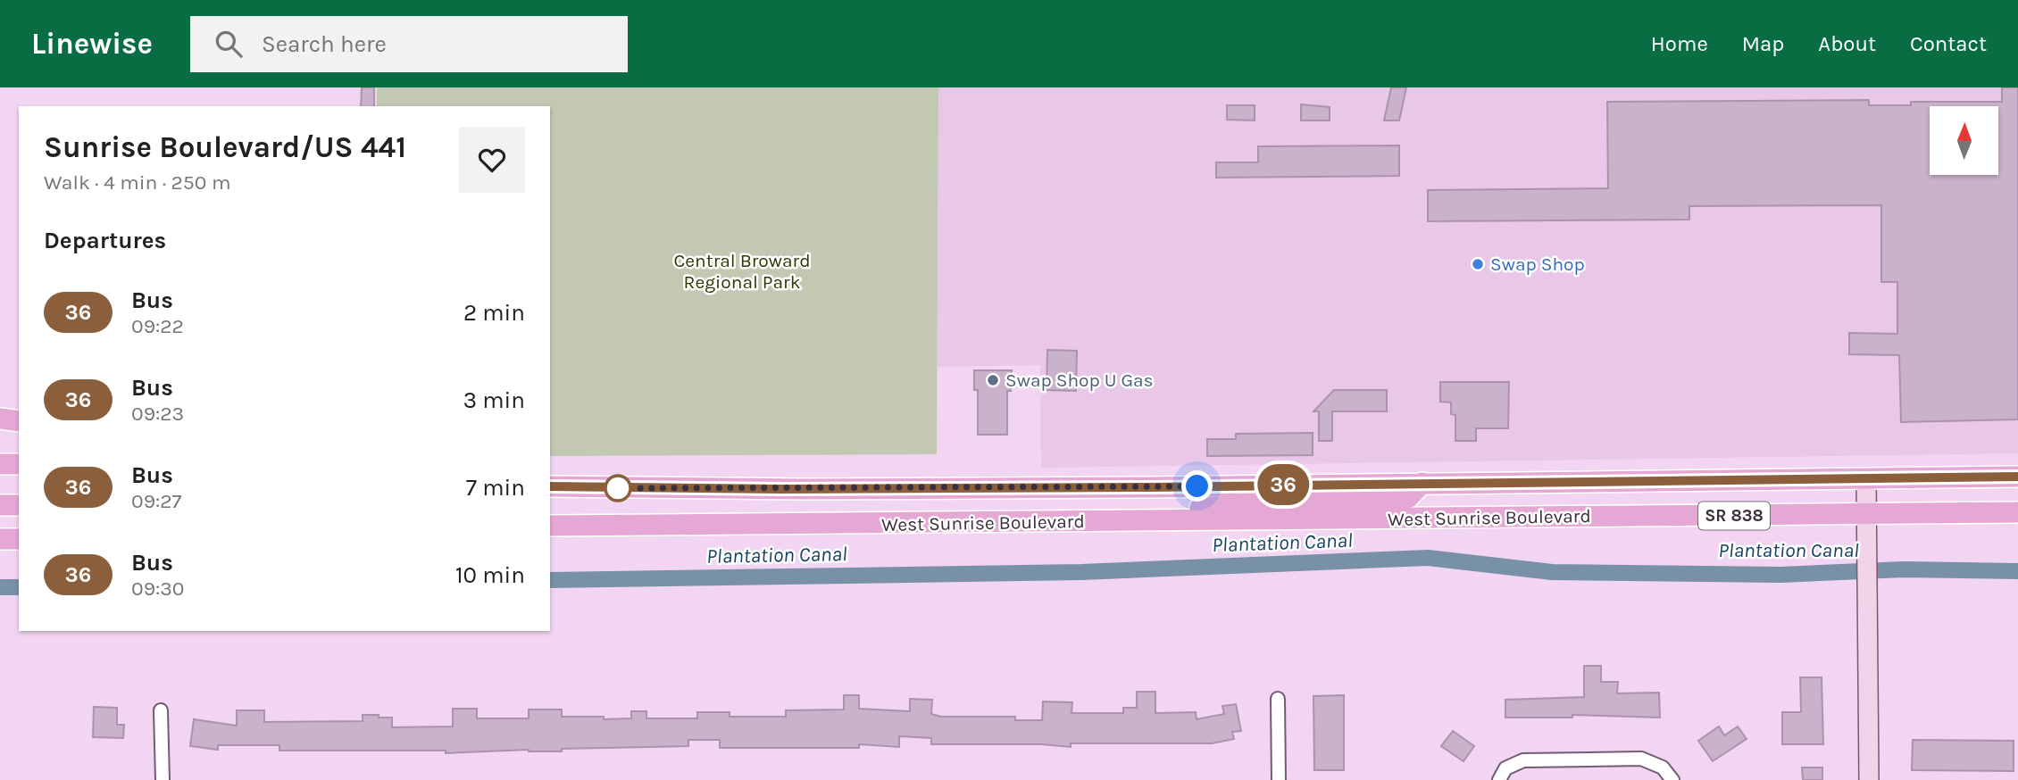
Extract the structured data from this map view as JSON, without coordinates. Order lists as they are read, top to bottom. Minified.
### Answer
{"streets":{"main road":["SR 838","West Sunrise Boulevard"]},"water":["Plantation Canal"],"parks":["Central Broward Regional Park"],"places":["Swap Shop","Swap Shop U Gas"],"lines":["bus line 36"],"north":"top","page":{"header":"Linewise","search":"Search here","nav":["Home","Map","About","Contact"],"on_map":"36","heading":[["Sunrise Boulevard/US 441","Walk · 4 min · 250 m"],"Departures"],"list":[{"mark":"36","name":"Bus","note":"09:22","value":"2 min"},{"mark":"36","name":"Bus","note":"09:23","value":"3 min"},{"mark":"36","name":"Bus","note":"09:27","value":"7 min"},{"mark":"36","name":"Bus","note":"09:30","value":"10 min"}]}}
